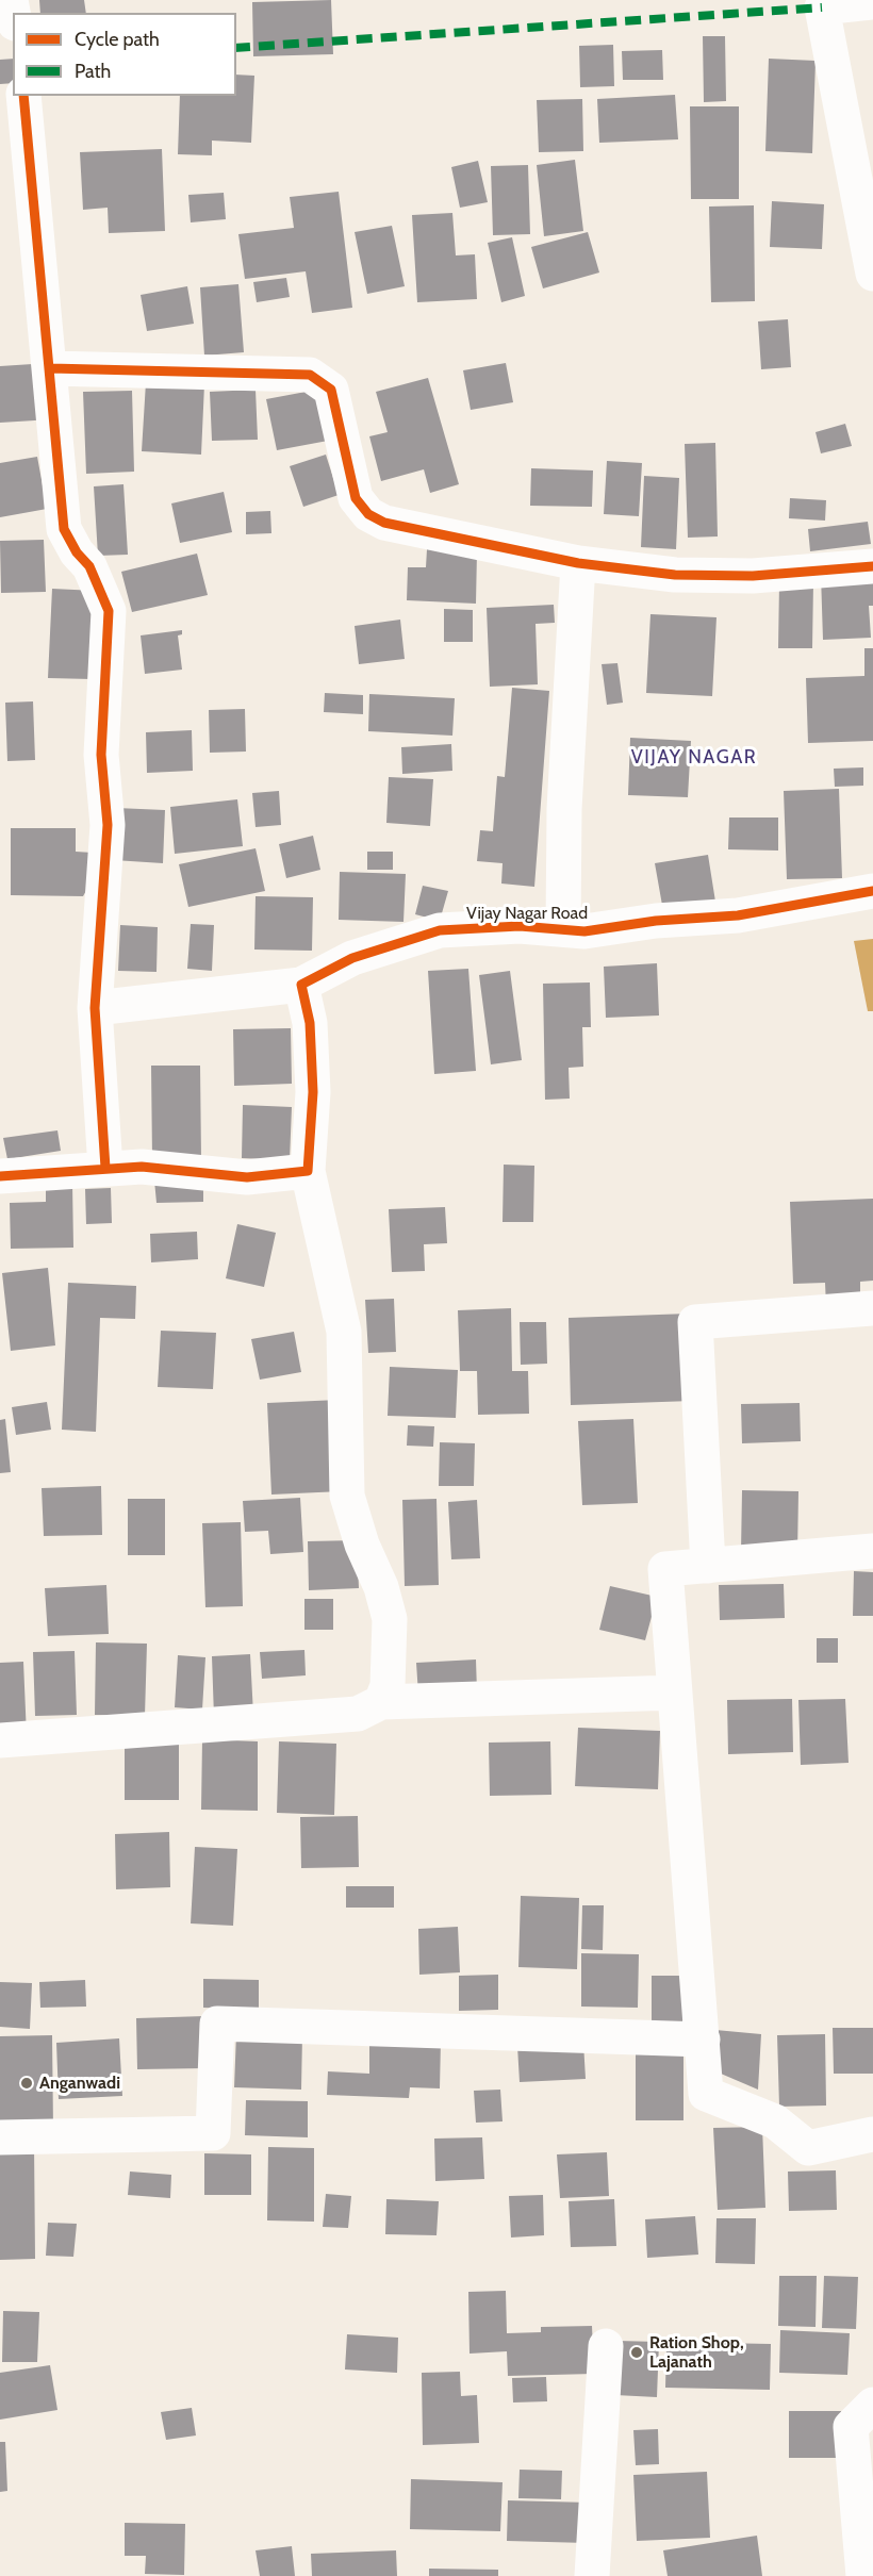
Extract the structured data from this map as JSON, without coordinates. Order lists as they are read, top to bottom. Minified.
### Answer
{"streets":{"street":["Vijay Nagar Road"]},"districts":["VIJAY NAGAR"],"places":["Anganwadi","Ration Shop, Lajanath"],"legend":["Cycle path","Path"]}
